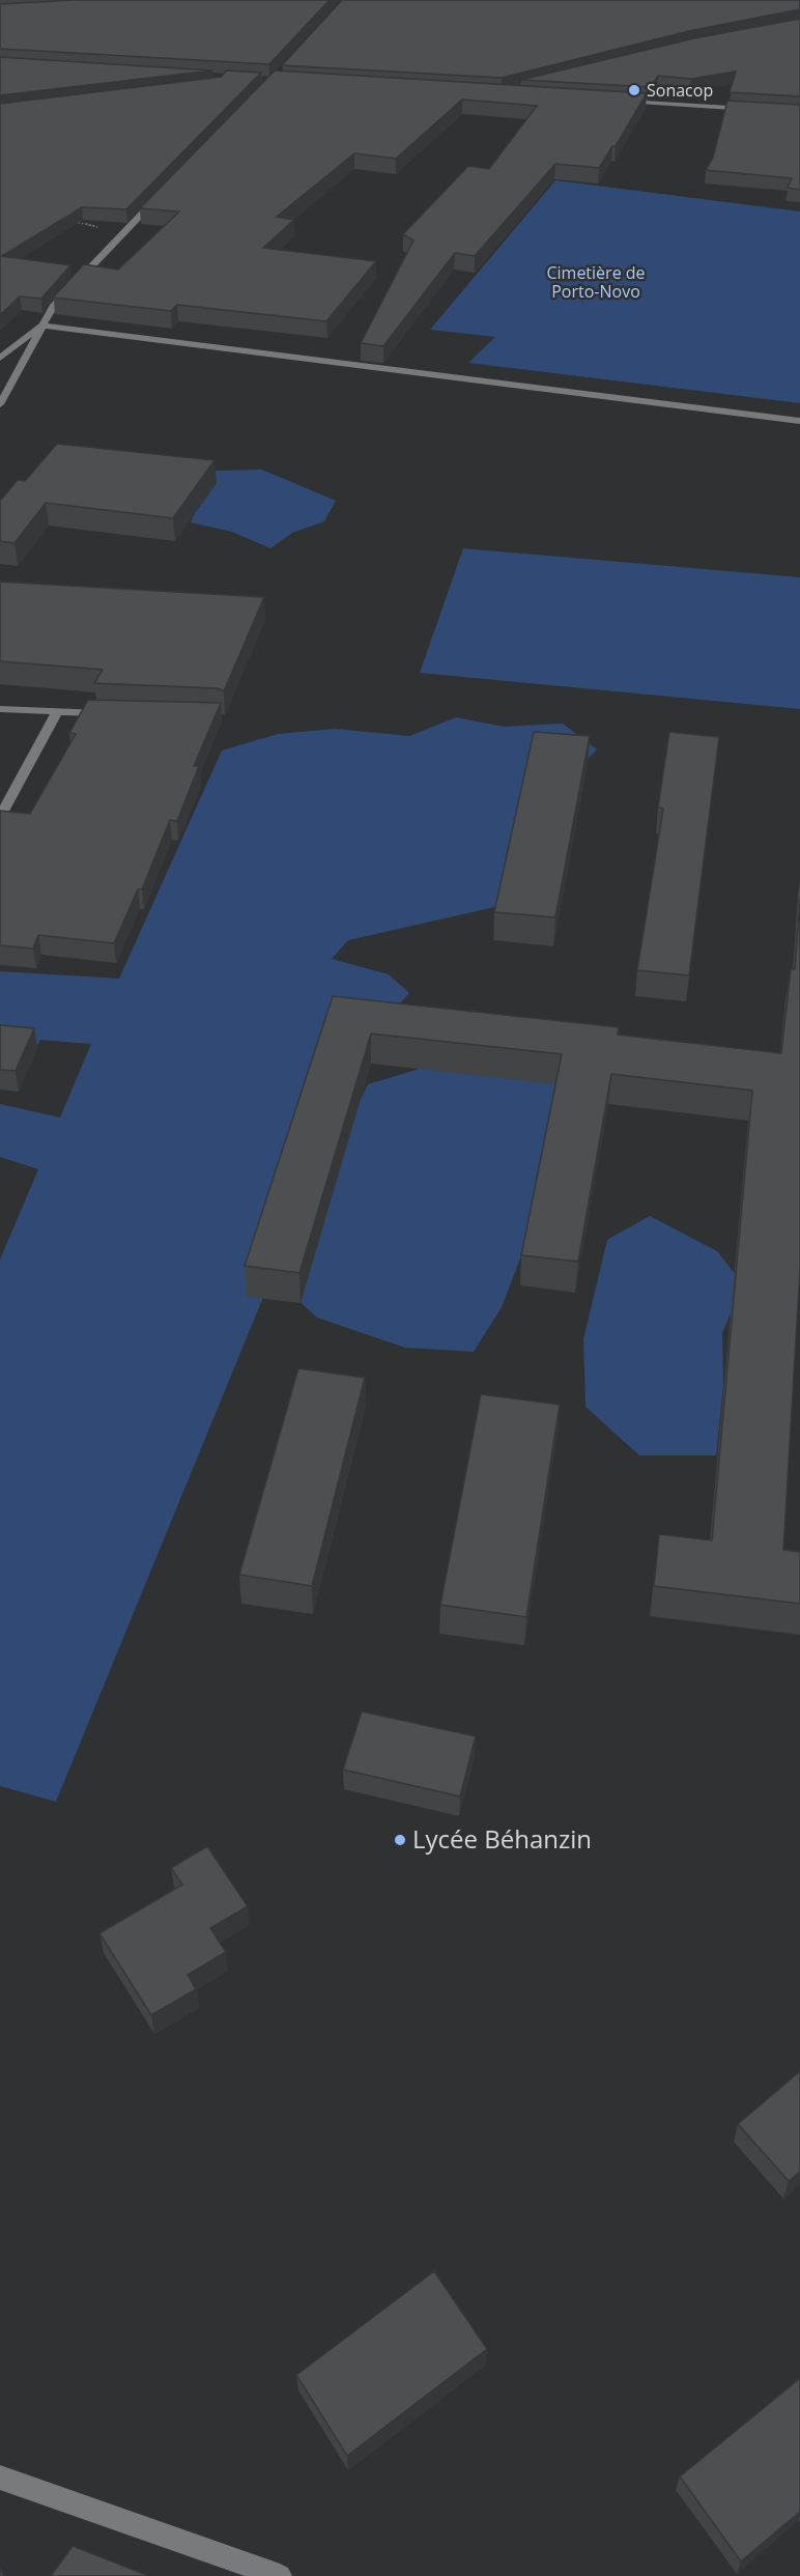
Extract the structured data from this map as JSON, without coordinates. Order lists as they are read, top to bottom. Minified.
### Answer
{"parks":["Cimetière de Porto-Novo"],"places":["Sonacop","Lycée Béhanzin"]}
